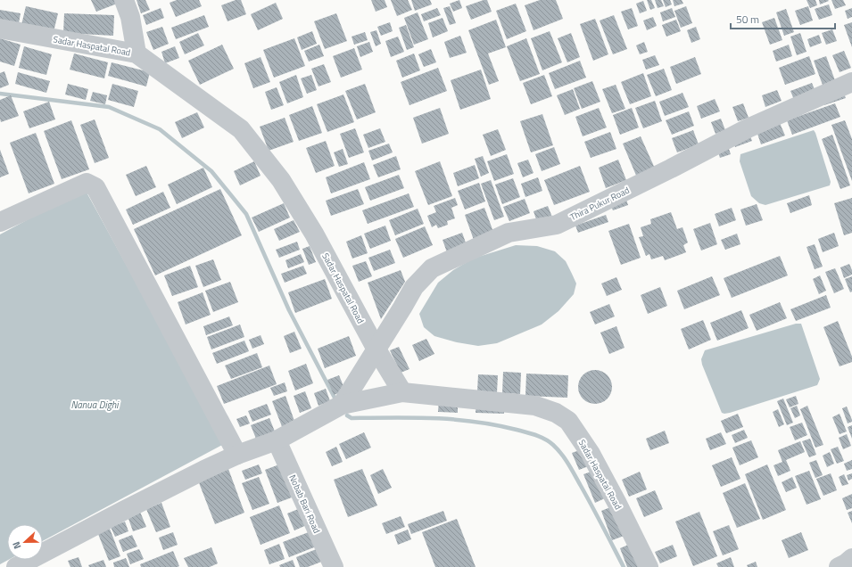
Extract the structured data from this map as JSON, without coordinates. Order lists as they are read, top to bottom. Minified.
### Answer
{"streets":{"street":["Sadar Haspatal Road","Thira Pukur Road","Nobab Bari Road"]},"crossings":[["Sadar Haspatal Road","Thira Pukur Road"]],"water":["Nanua Dighi"],"scale_bar":"50 m","north":"left"}
